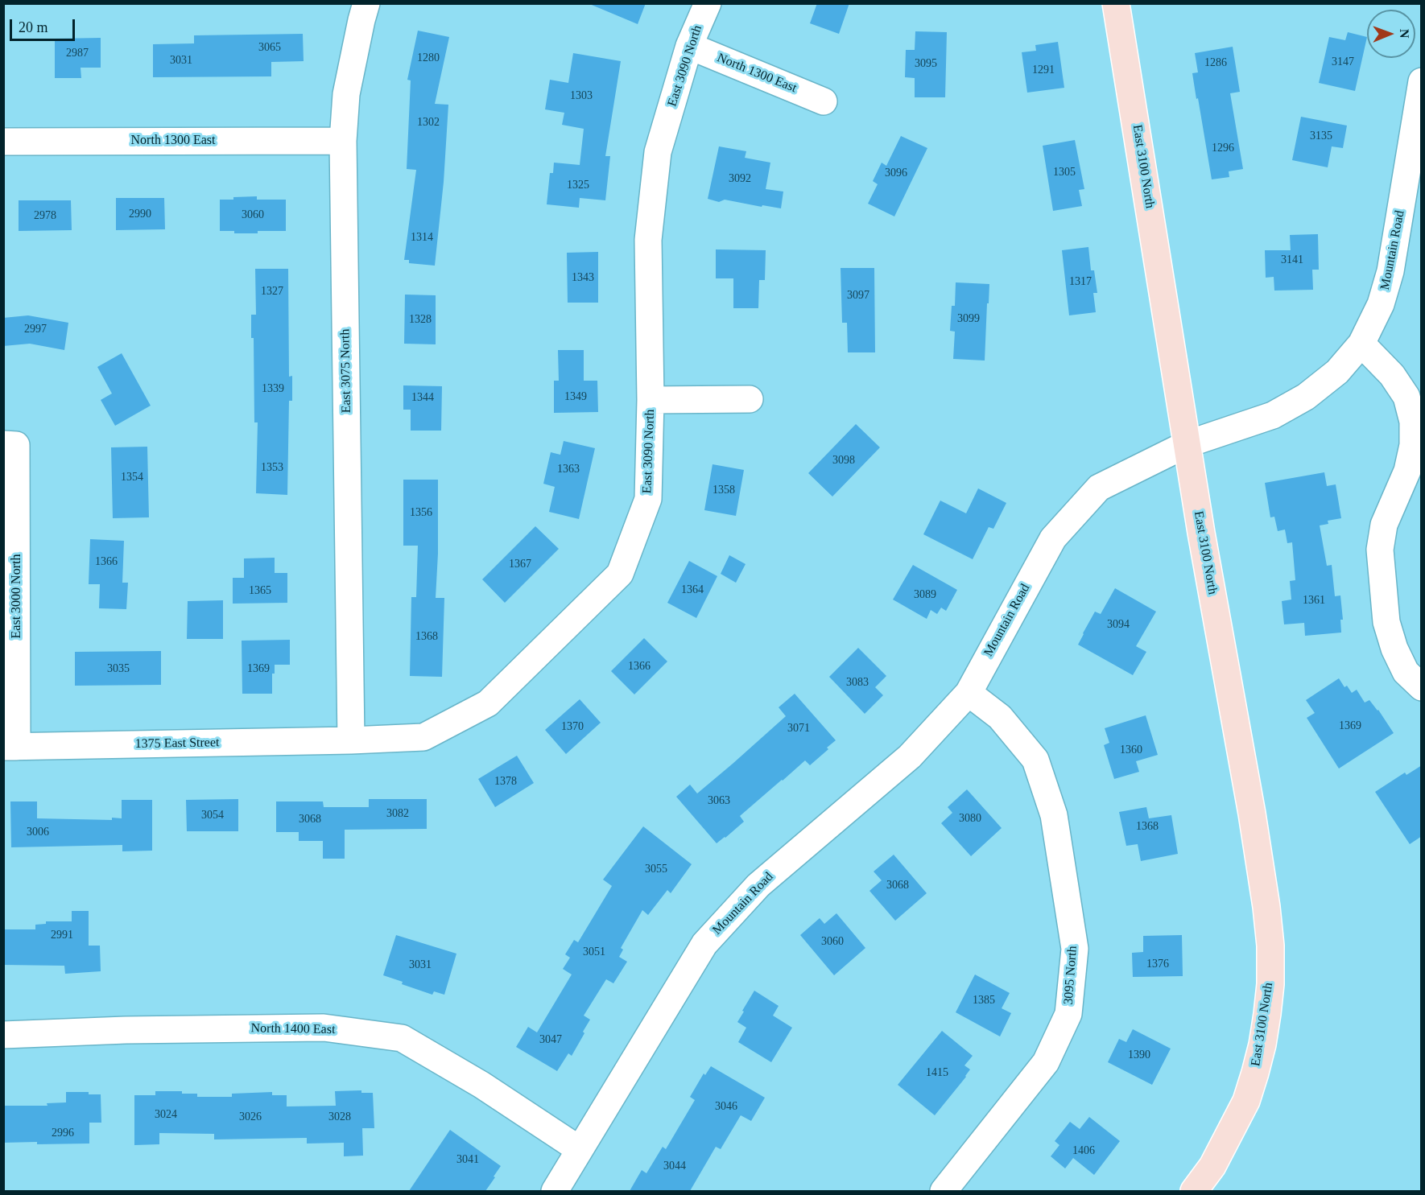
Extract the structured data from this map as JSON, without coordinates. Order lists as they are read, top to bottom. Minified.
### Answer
{"streets":{"main road":["East 3100 North"],"street":["East 3090 North","North 1300 East","Mountain Road","East 3075 North","East 3000 North","1375 East Street","3095 North","North 1400 East"]},"crossings":[["East 3090 North","North 1300 East"],["East 3090 North","East 3075 North"],["East 3090 North","1375 East Street"],["North 1300 East","East 3075 North"],["East 3100 North","Mountain Road"],["Mountain Road","3095 North"],["Mountain Road","North 1400 East"],["East 3075 North","1375 East Street"],["East 3000 North","1375 East Street"]],"house_numbers":["3065","2987","1280","3031","3147","1286","3095","1291","1303","1302","3135","1296","1305","3096","3092","1325","2990","3060","2978","1314","3141","1343","1317","1327","3097","3099","1328","2997","1339","1349","1344","3098","1353","1363","1354","1358","1356","1366","1367","1364","1365","3089","1361","3094","1368","1366","3035","1369","3083","1369","1370","3071","1360","1378","3063","3082","3054","3080","3068","1368","3006","3055","3068","2991","3060","3051","1376","3031","1385","3047","1390","1415","3046","3024","3026","3028","2996","1406","3041","3044"],"scale_bar":"20 m","north":"right"}
